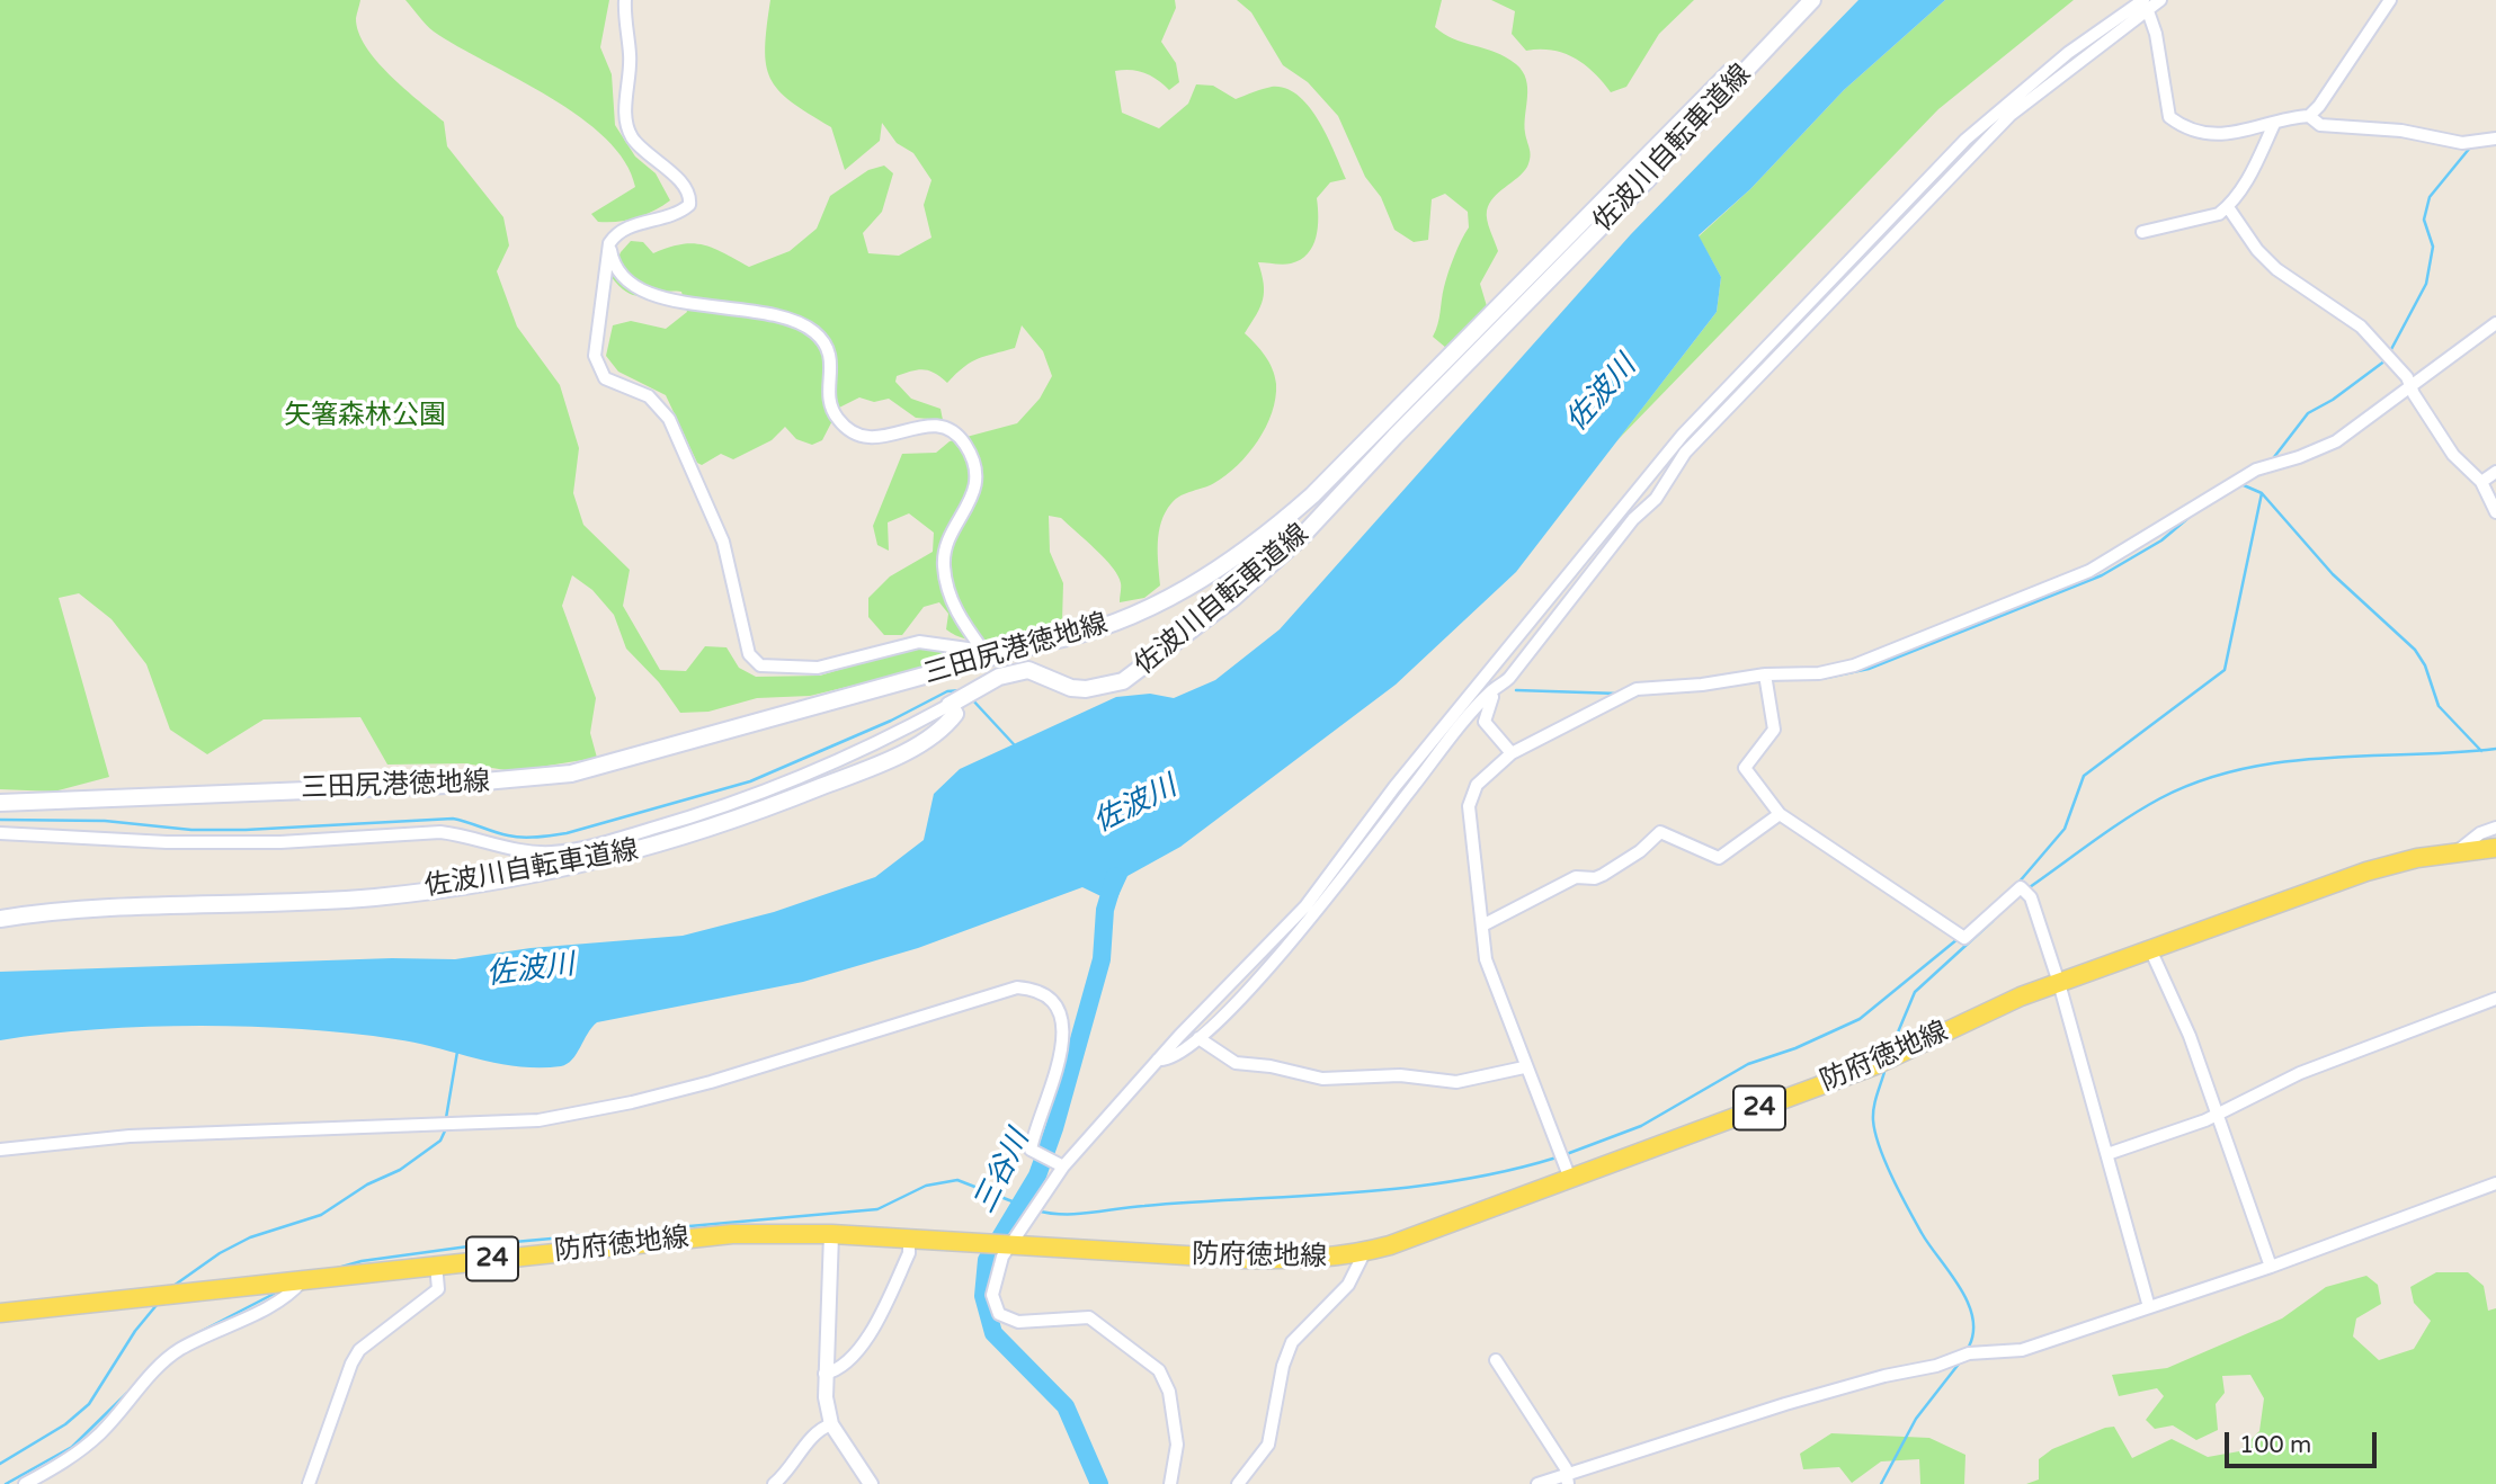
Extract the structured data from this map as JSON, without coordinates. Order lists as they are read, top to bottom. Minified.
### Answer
{"streets":{"main road":["佐波川自転車道線","三田尻港徳地線","防府徳地線","24"]},"water":["佐波川","三谷川"],"parks":["矢箸森林公園"],"scale_bar":"100 m"}
